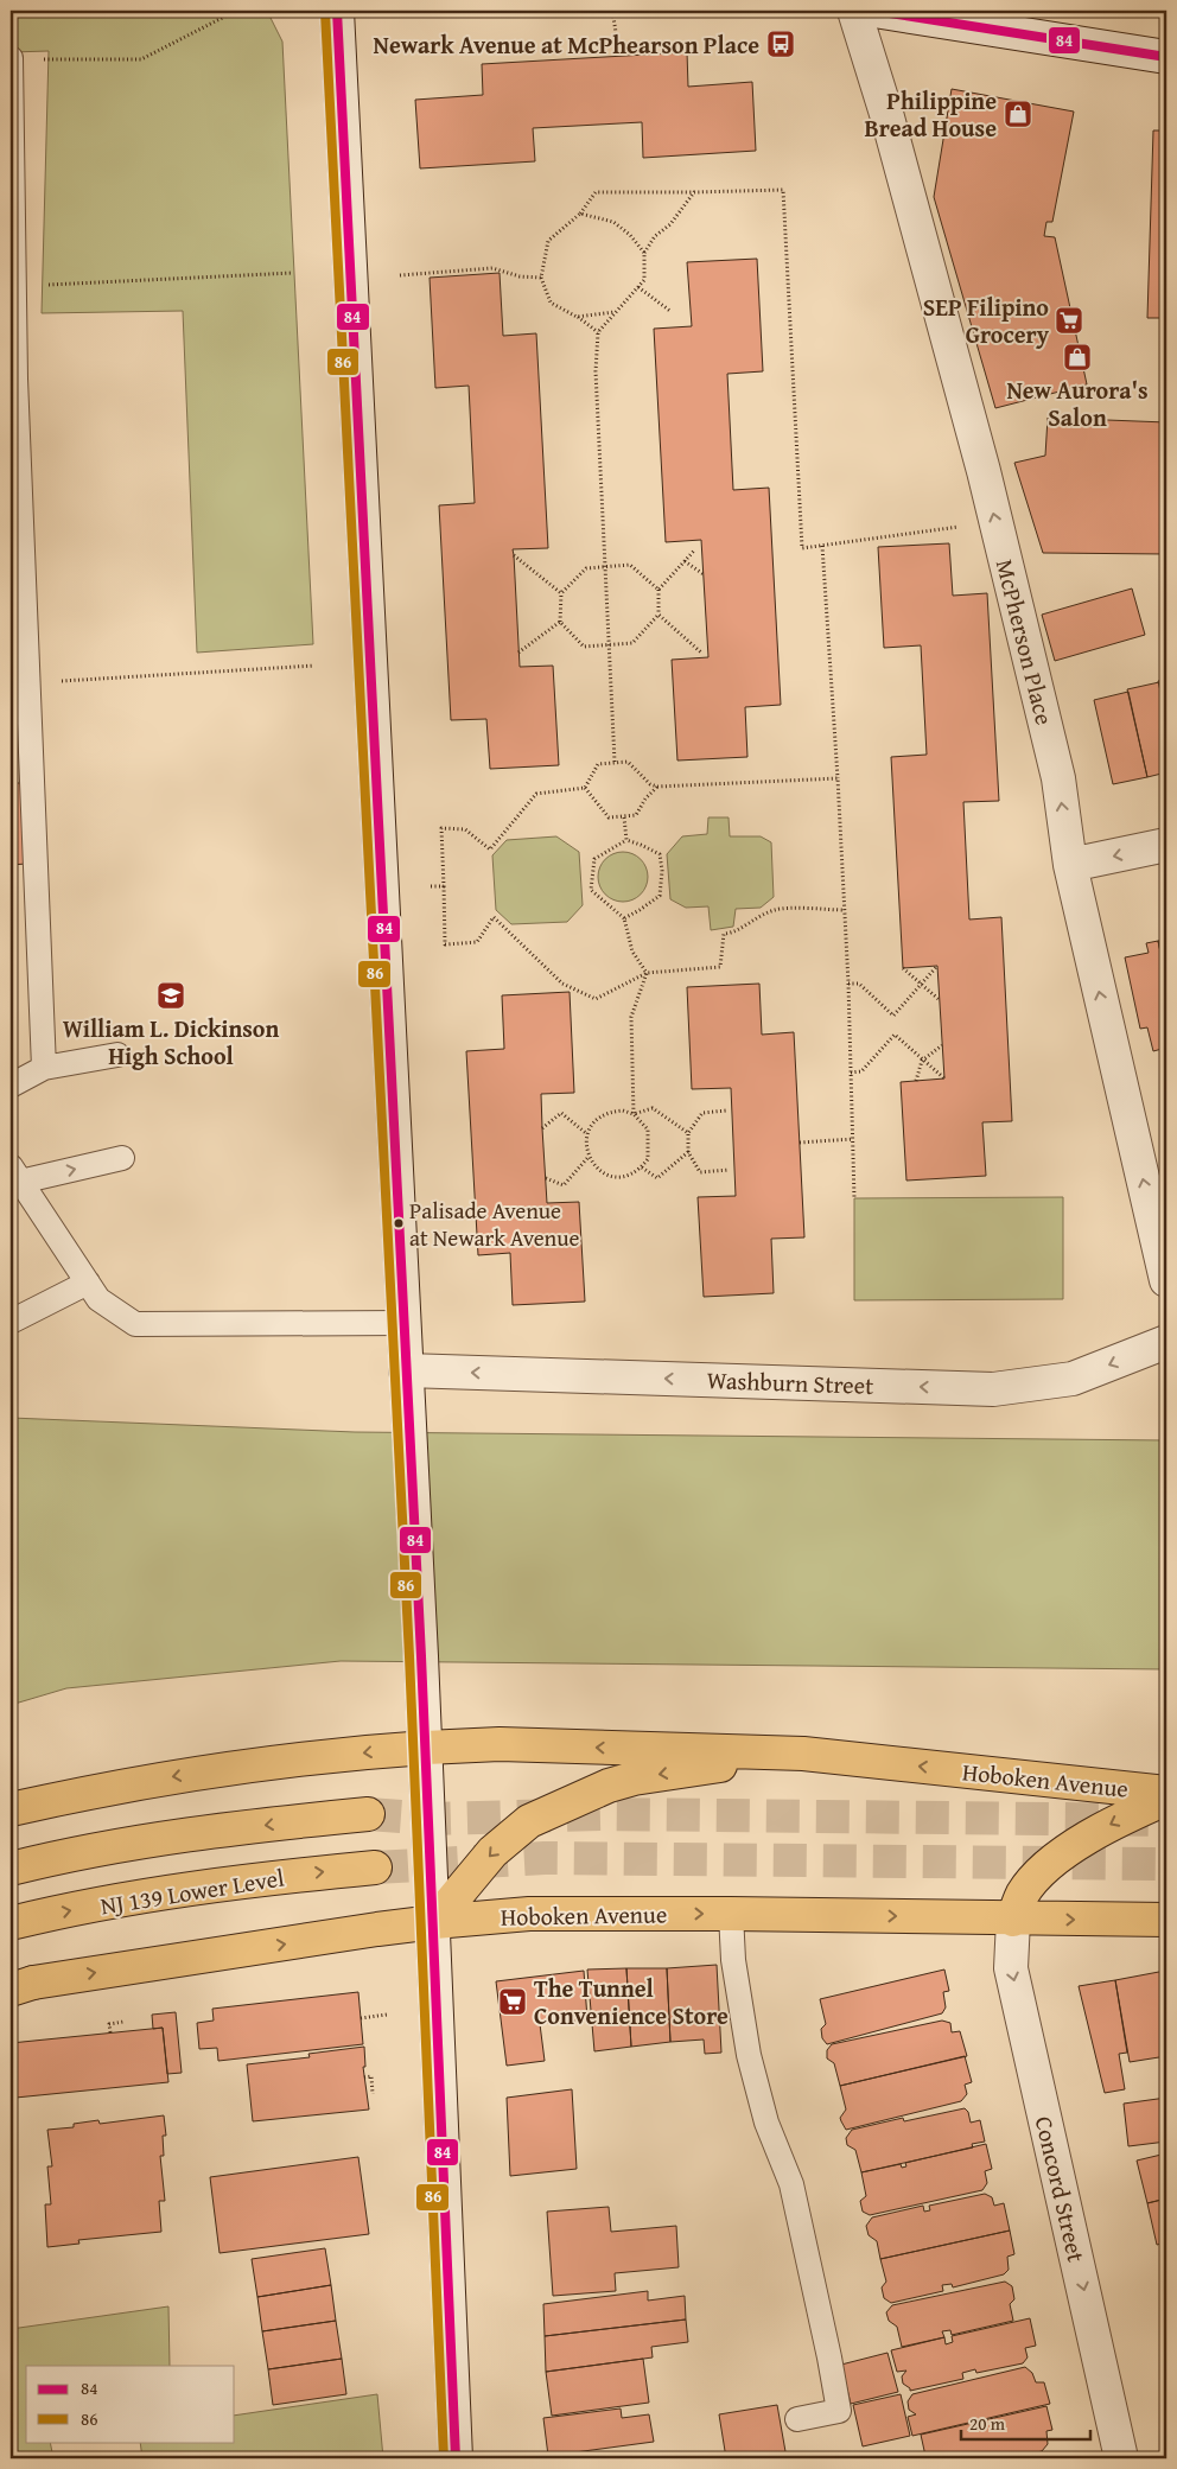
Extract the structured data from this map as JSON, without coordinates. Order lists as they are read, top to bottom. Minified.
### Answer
{"streets":{"main road":["McPherson Place","Washburn Street","Hoboken Avenue","NJ 139 Lower Level","Concord Street"]},"crossings":[["Hoboken Avenue","Concord Street"]],"one_way":["McPherson Place","Washburn Street","Concord Street"],"places":{"bus stop":["Newark Avenue at McPhearson Place"],"shop":["Philippine Bread House","New Aurora's Salon"],"supermarket":["SEP Filipino Grocery","The Tunnel Convenience Store"],"school or university":["William L. Dickinson High School"],"other":["Palisade Avenue at Newark Avenue"]},"lines":["transit line 84","transit line 86"],"legend":["84","86"],"scale_bar":"20 m"}
